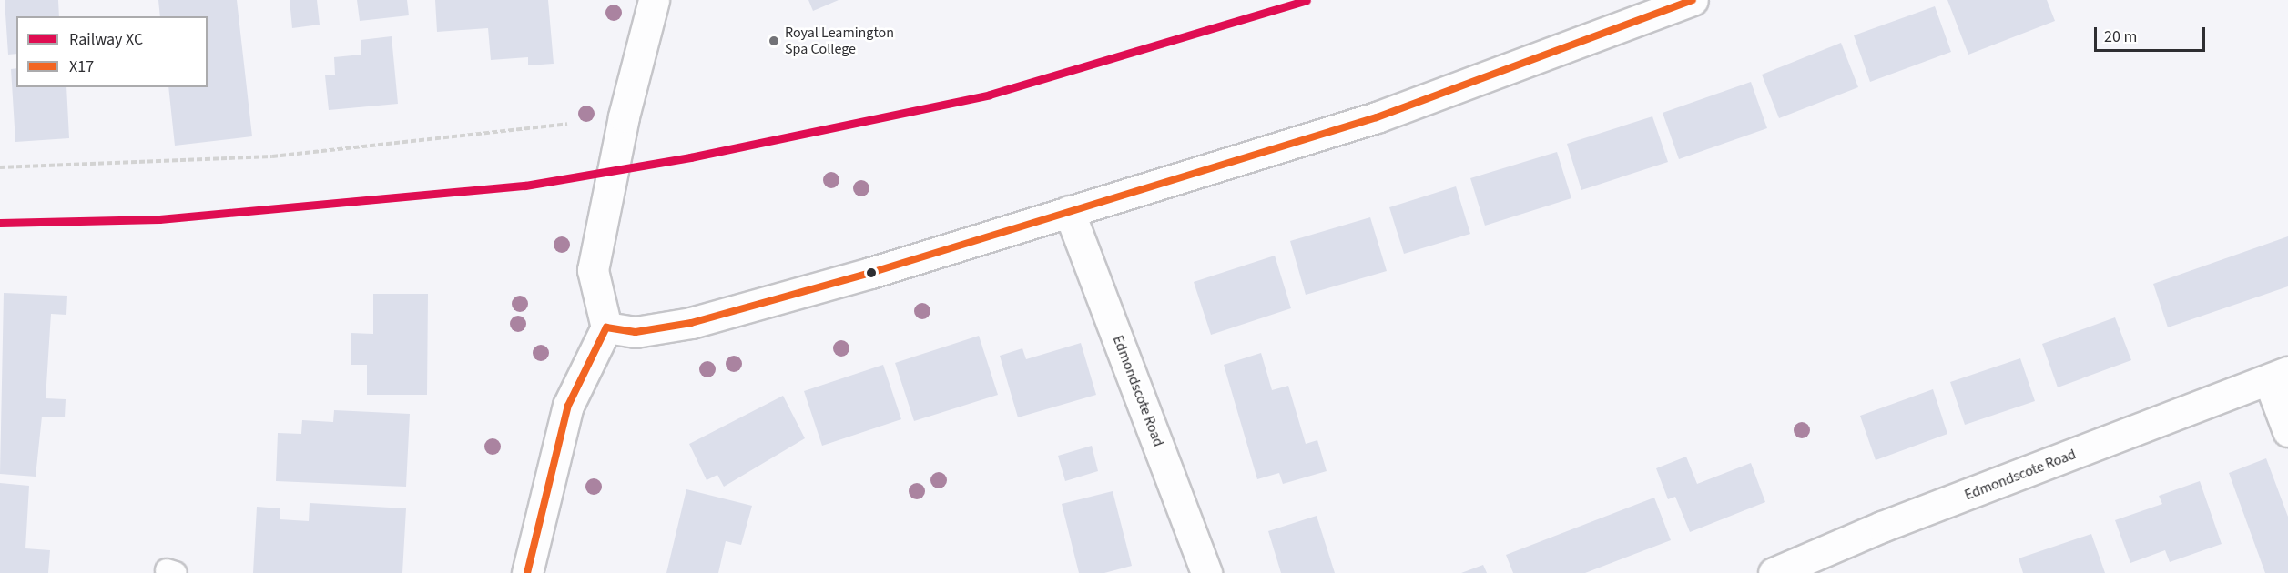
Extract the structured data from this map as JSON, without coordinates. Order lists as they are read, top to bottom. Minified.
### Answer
{"streets":{"street":["Edmondscote Road"]},"places":["Royal Leamington Spa College"],"lines":["rail line XC","transit line X17"],"legend":["Railway XC","X17"],"scale_bar":"20 m"}
